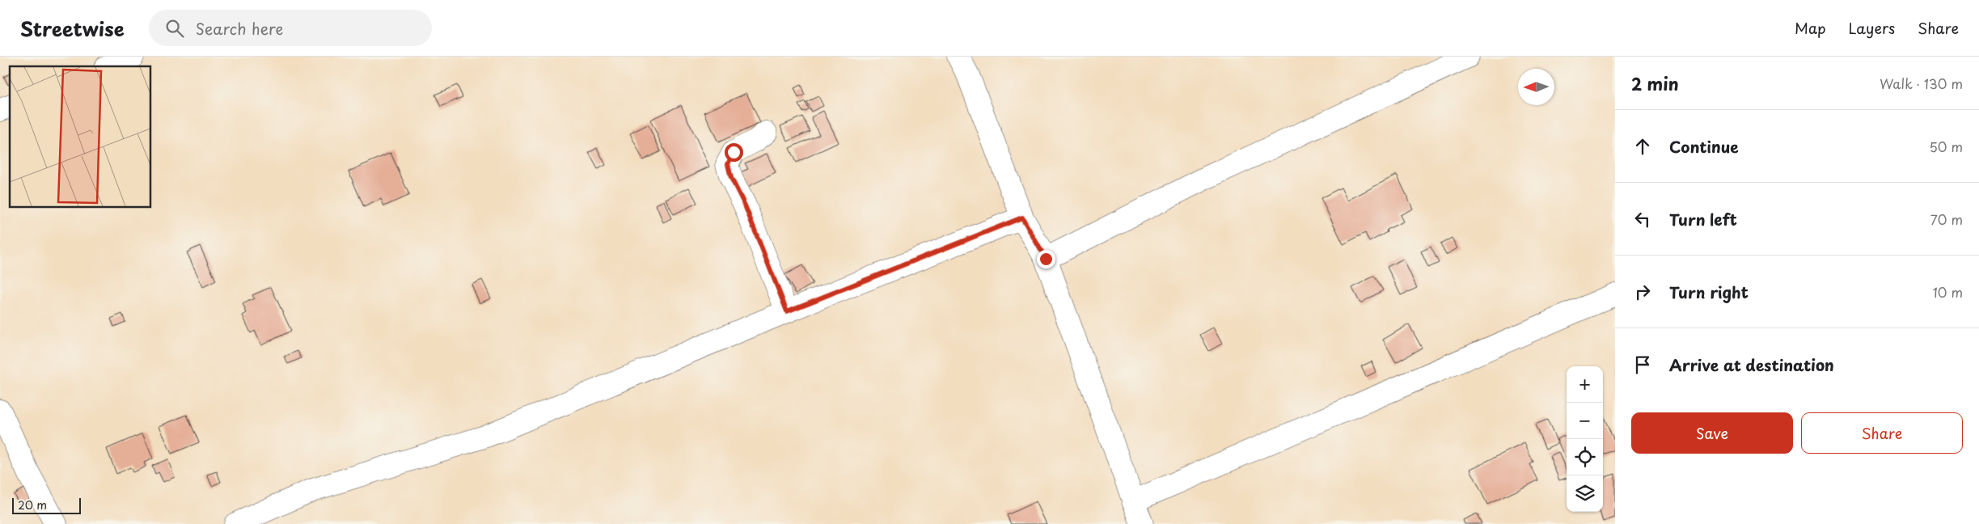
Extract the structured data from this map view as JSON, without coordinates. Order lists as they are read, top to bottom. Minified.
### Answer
{"scale_bar":"20 m","north":"left","page":{"header":"Streetwise","search":"Search here","nav":["Map","Layers","Share"],"heading":["2 min","Walk · 130 m"],"list":[["Continue","50 m"],["Turn left","70 m"],["Turn right","10 m"],"Arrive at destination"],"map_buttons":["+","−"],"buttons":["Save","Share"],"scale":"20 m"}}
